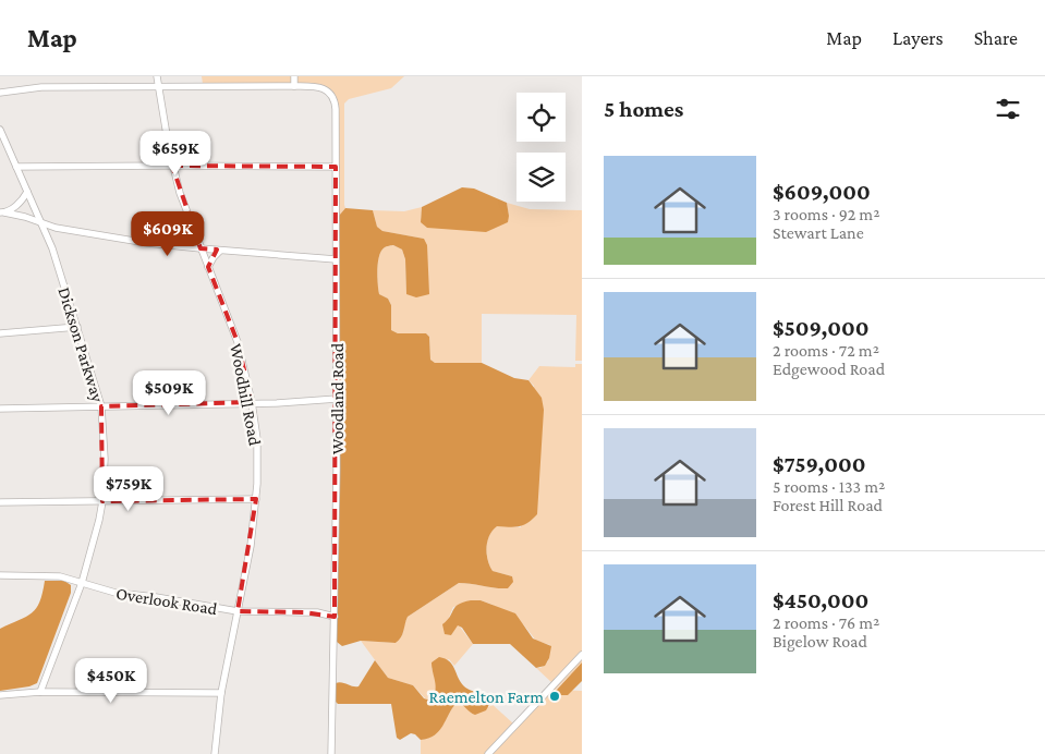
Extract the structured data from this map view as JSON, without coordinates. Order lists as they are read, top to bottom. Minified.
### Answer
{"streets":{"street":["Dickson Parkway","Woodhill Road","Woodland Road","Overlook Road"]},"crossings":[["Dickson Parkway","Overlook Road"],["Woodhill Road","Woodland Road"],["Woodhill Road","Overlook Road"],["Woodland Road","Overlook Road"]],"places":["Raemelton Farm"],"page":{"header":"Map","nav":["Map","Layers","Share"],"heading":"5 homes","price":["$659K","$609K","$509K","$759K","$450K"],"list":[{"name":"$609,000","note":"3 rooms · 92 m² · Stewart Lane"},{"name":"$509,000","note":"2 rooms · 72 m² · Edgewood Road"},{"name":"$759,000","note":"5 rooms · 133 m² · Forest Hill Road"},{"name":"$450,000","note":"2 rooms · 76 m² · Bigelow Road"}]}}
